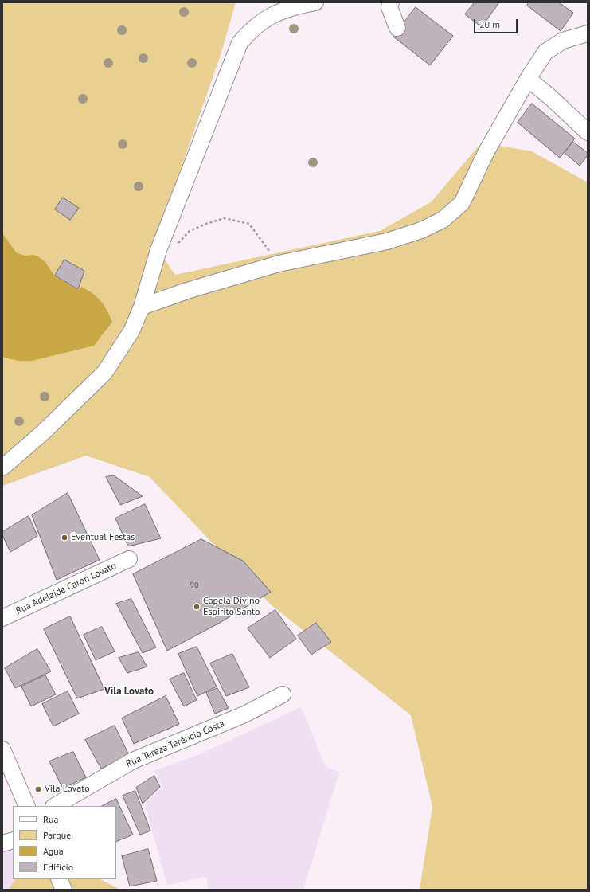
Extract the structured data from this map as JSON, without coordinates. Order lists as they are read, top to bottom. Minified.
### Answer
{"streets":{"street":["Rua Adelaide Caron Lovato","Rua Tereza Terêncio Costa"]},"districts":["Vila Lovato"],"places":["Eventual Festas","Capela Divino Espirito Santo","Vila Lovato"],"house_numbers":["90"],"legend":["Rua","Parque","Água","Edifício"],"scale_bar":"20 m"}
